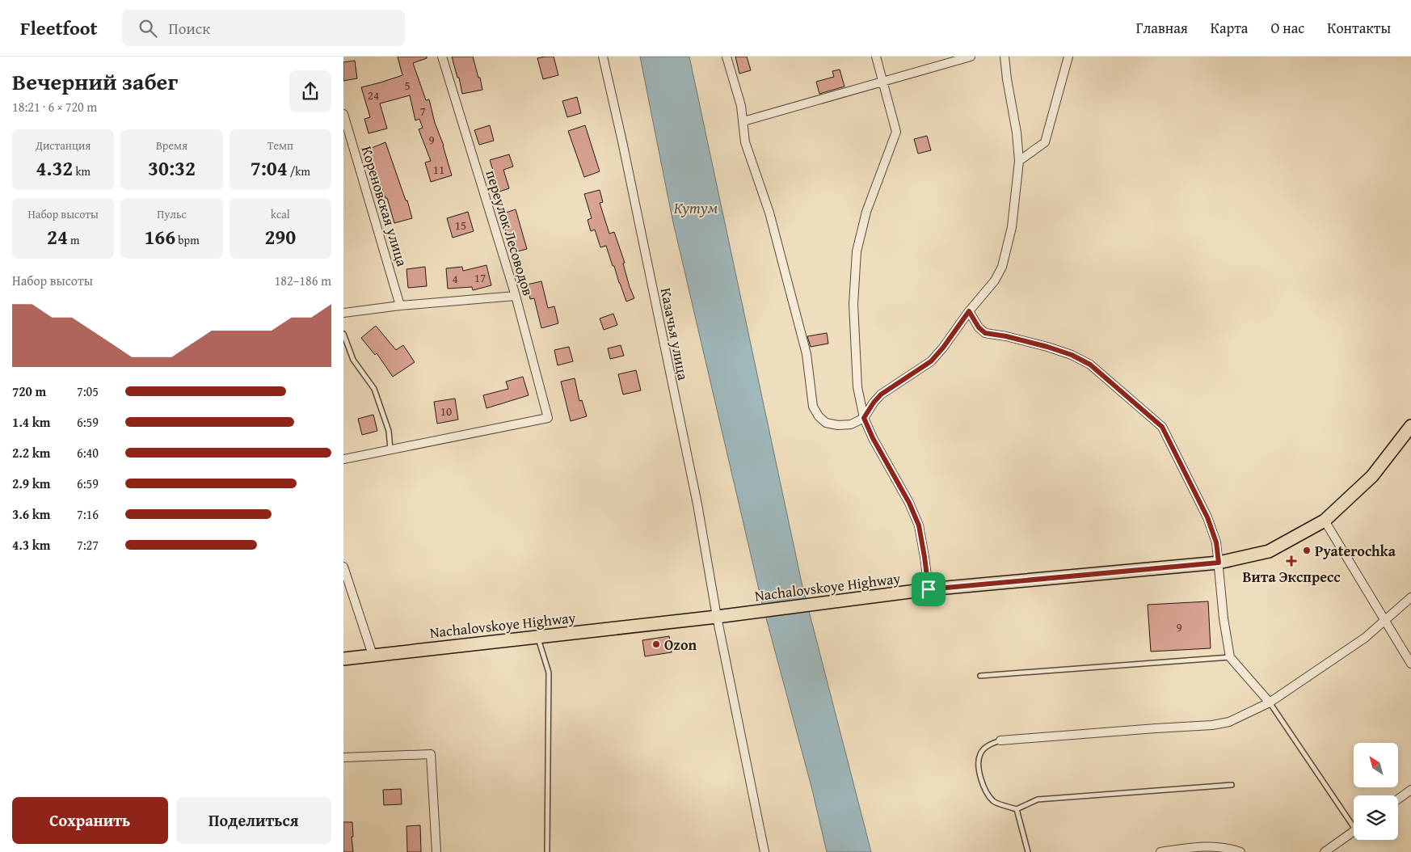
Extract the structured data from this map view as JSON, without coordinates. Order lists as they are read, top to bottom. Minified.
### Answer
{"streets":{"main road":["Nachalovskoye Highway"],"street":["Кореновская улица","переулок Лесоводов","Казачья улица"]},"crossings":[["Казачья улица","Nachalovskoye Highway"]],"water":["Кутум"],"places":{"other":["Pyaterochka","Ozon"],"health":["Вита Экспресс"]},"house_numbers":["5","24","7","9","11","15","17","4","10","9"],"north":"top left","page":{"header":"Fleetfoot","search":"Поиск","nav":["Главная","Карта","О нас","Контакты"],"heading":["Вечерний забег","18:21 · 6 × 720 m"],"stats":[["Дистанция","4.32 km"],["Время","30:32"],["Темп","7:04 /km"],["Набор высоты","24 m"],["Пульс","166 bpm"],["kcal","290"]],"chart":["Набор высоты","182–186 m"],"list":[{"name":"720 m","note":"7:05"},{"name":"1.4 km","note":"6:59"},{"name":"2.2 km","note":"6:40"},{"name":"2.9 km","note":"6:59"},{"name":"3.6 km","note":"7:16"},{"name":"4.3 km","note":"7:27"}],"buttons":["Сохранить","Поделиться"]}}
